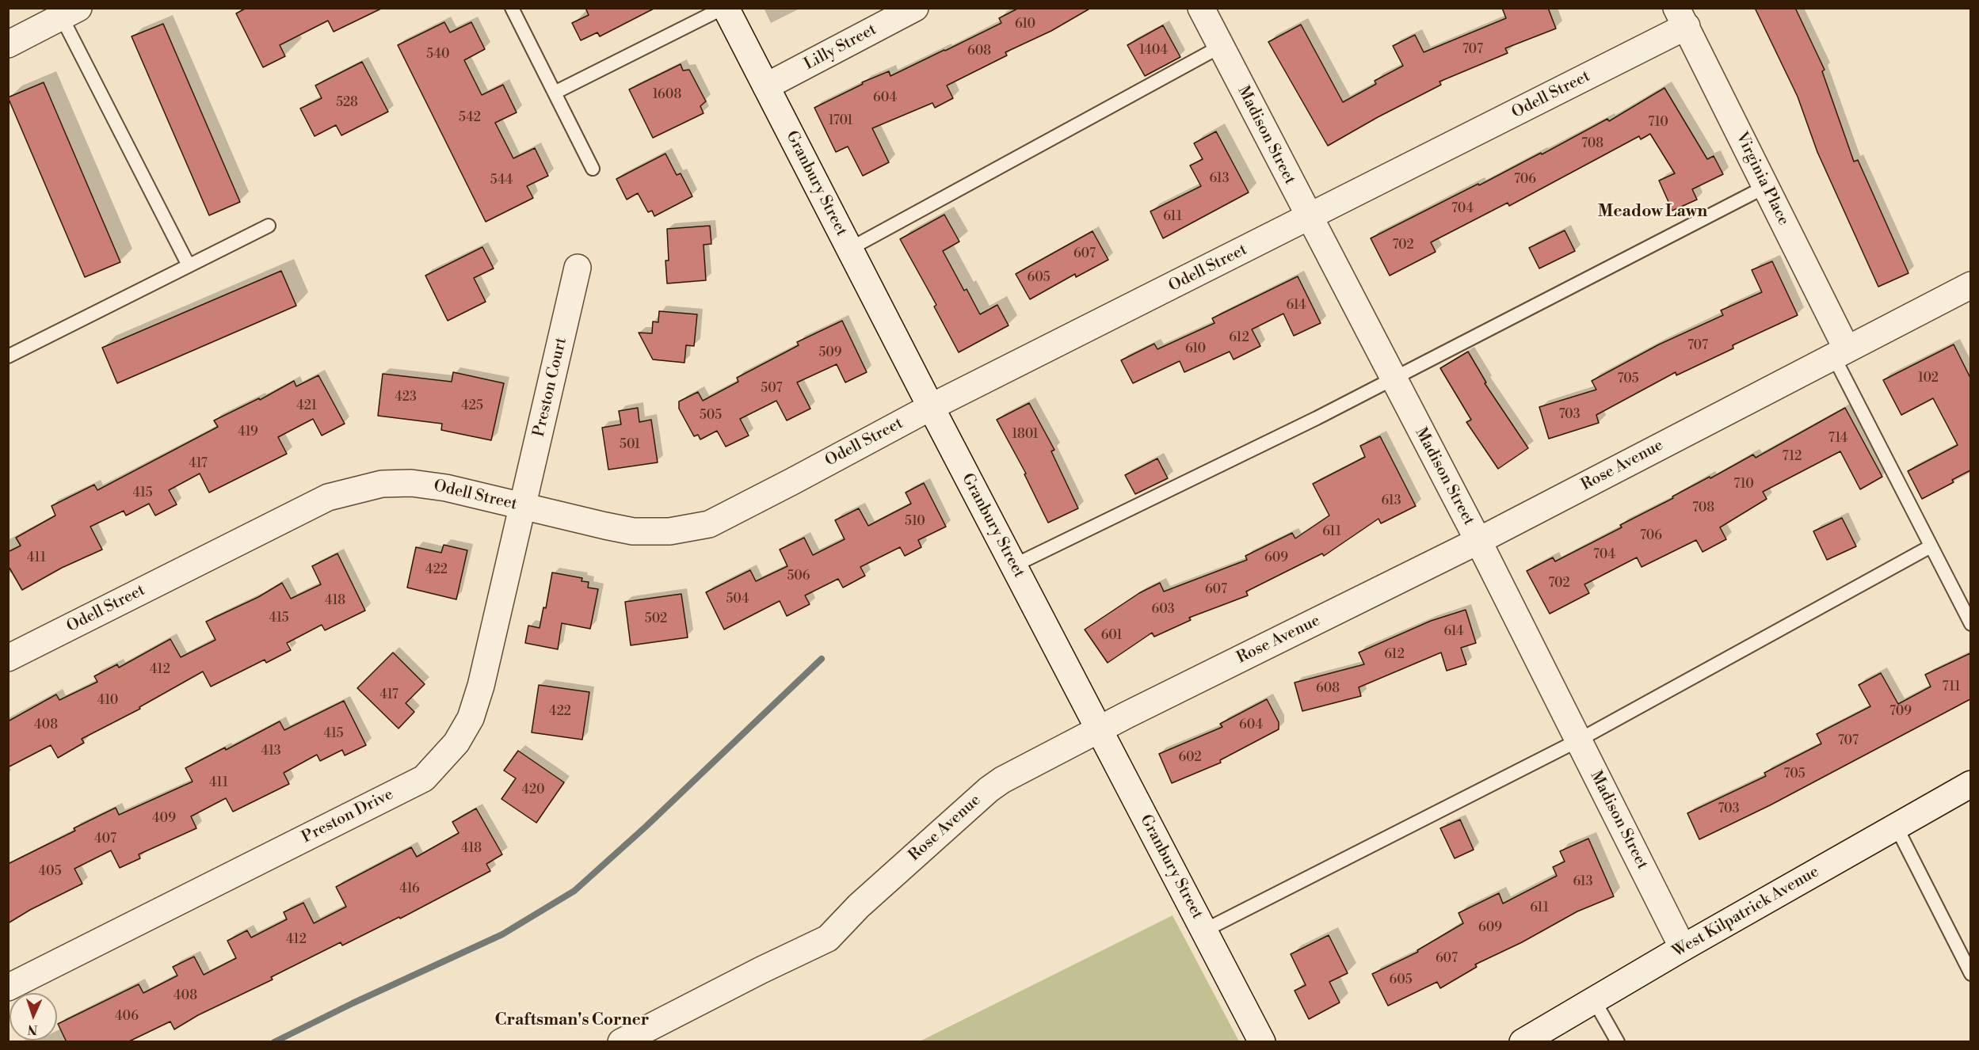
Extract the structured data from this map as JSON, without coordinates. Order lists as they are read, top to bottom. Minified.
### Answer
{"streets":{"street":["Lilly Street","Odell Street","Madison Street","Virginia Place","Granbury Street","Preston Court","Rose Avenue","Preston Drive","West Kilpatrick Avenue"]},"crossings":[["Lilly Street","Granbury Street"],["Odell Street","Madison Street"],["Odell Street","Virginia Place"],["Odell Street","Granbury Street"],["Odell Street","Preston Court"],["Odell Street","Preston Drive"],["Madison Street","Rose Avenue"],["Madison Street","West Kilpatrick Avenue"],["Virginia Place","Rose Avenue"],["Granbury Street","Rose Avenue"],["Preston Court","Preston Drive"]],"districts":["Meadow Lawn","Craftsman's Corner"],"house_numbers":["610","707","1404","608","540","1608","604","528","542","1701","710","708","613","706","544","704","611","702","607","605","614","612","707","610","509","102","705","507","423","421","425","703","505","419","1801","714","501","712","417","710","415","613","708","510","611","706","704","411","609","422","506","702","607","504","418","603","415","502","614","601","612","412","711","608","417","410","422","709","408","604","415","707","413","602","705","411","420","703","409","407","418","405","613","416","611","609","412","607","605","408","406"],"north":"bottom"}
